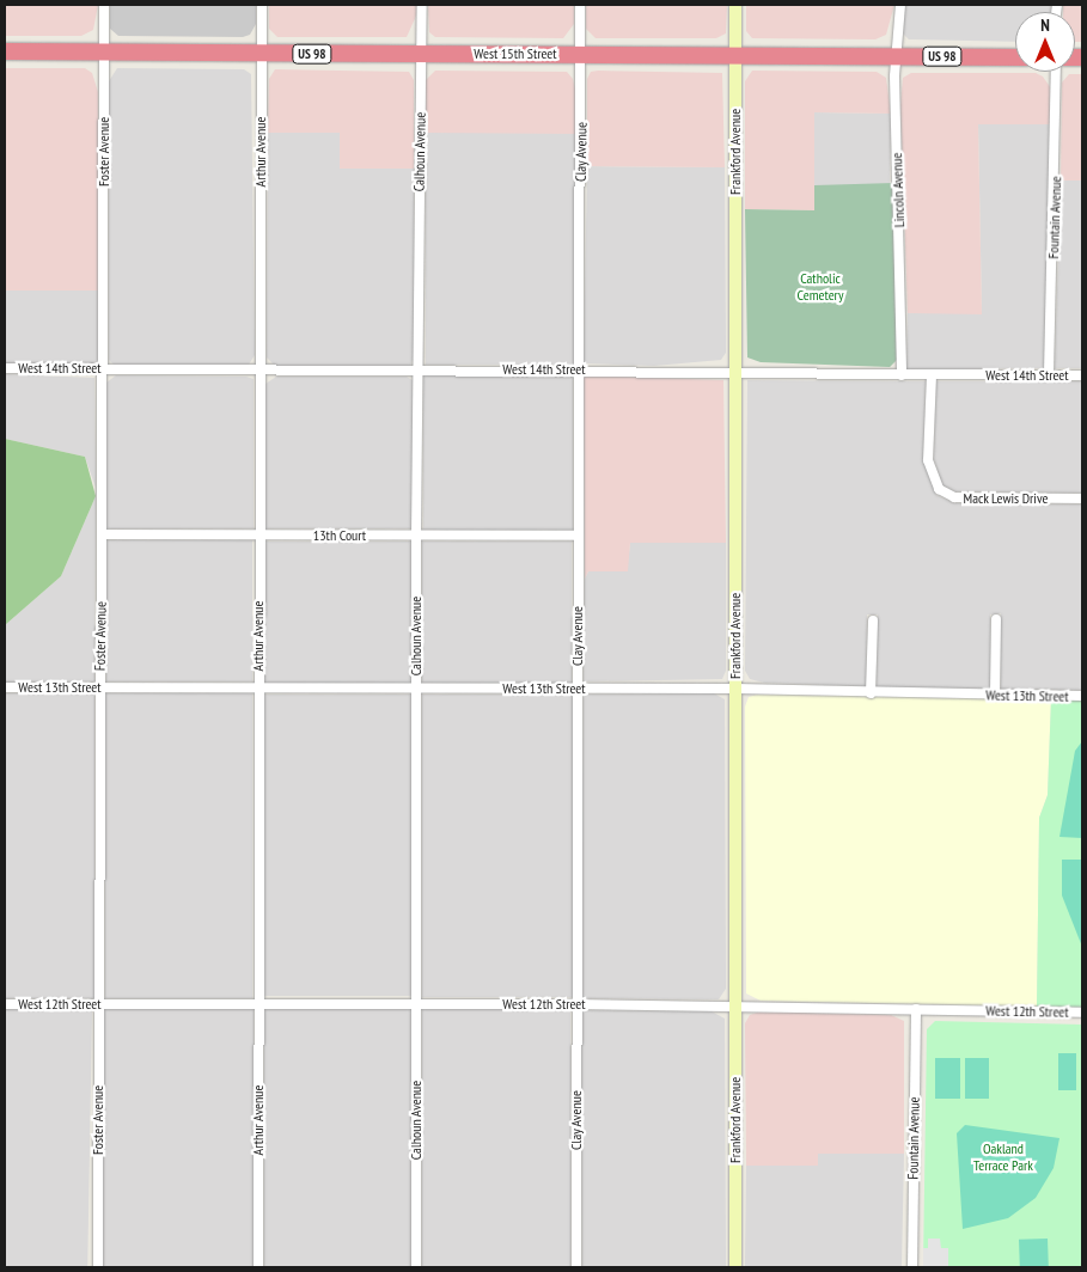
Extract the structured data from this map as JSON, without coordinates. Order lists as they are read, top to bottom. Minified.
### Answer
{"streets":{"highway":["US 98","West 15th Street"],"main road":["Frankford Avenue"],"street":["Foster Avenue","Arthur Avenue","Calhoun Avenue","Clay Avenue","Lincoln Avenue","Fountain Avenue","West 14th Street","Mack Lewis Drive","13th Court","West 13th Street","West 12th Street"]},"crossings":[["West 15th Street","Foster Avenue"],["West 15th Street","Arthur Avenue"],["West 15th Street","Calhoun Avenue"],["West 15th Street","Clay Avenue"],["West 15th Street","Frankford Avenue"],["West 15th Street","Lincoln Avenue"],["Foster Avenue","West 14th Street"],["Foster Avenue","13th Court"],["Foster Avenue","West 13th Street"],["Foster Avenue","West 12th Street"],["Arthur Avenue","West 14th Street"],["Arthur Avenue","13th Court"],["Arthur Avenue","West 13th Street"],["Arthur Avenue","West 12th Street"],["Calhoun Avenue","West 14th Street"],["Calhoun Avenue","13th Court"],["Calhoun Avenue","West 13th Street"],["Calhoun Avenue","West 12th Street"],["Clay Avenue","West 14th Street"],["Clay Avenue","13th Court"],["Clay Avenue","West 13th Street"],["Clay Avenue","West 12th Street"],["Frankford Avenue","West 14th Street"],["Frankford Avenue","West 13th Street"],["Frankford Avenue","West 12th Street"],["Lincoln Avenue","West 14th Street"],["Fountain Avenue","West 14th Street"],["Fountain Avenue","West 12th Street"],["West 14th Street","Mack Lewis Drive"]],"parks":["Catholic Cemetery","Oakland Terrace Park"],"north":"top"}
